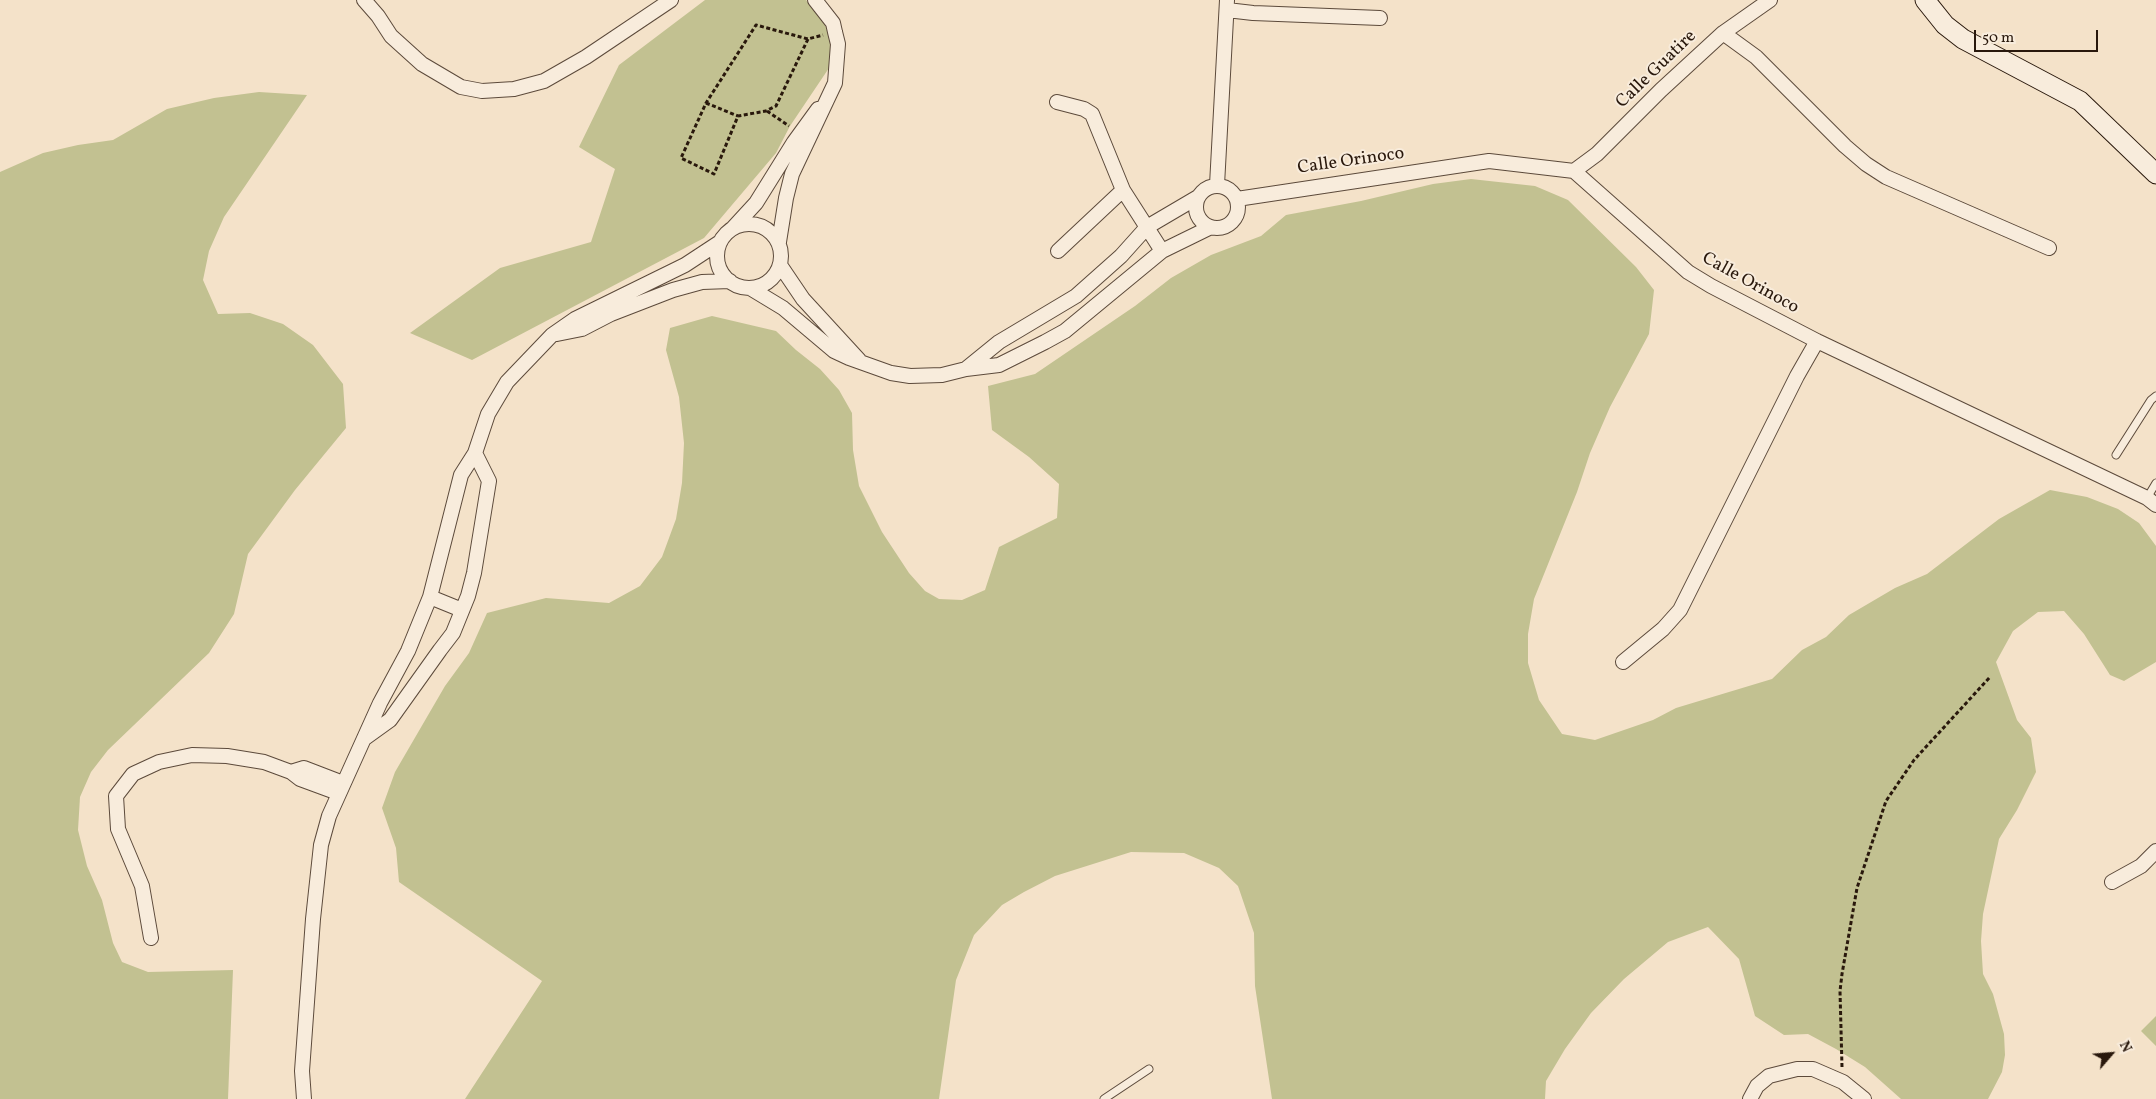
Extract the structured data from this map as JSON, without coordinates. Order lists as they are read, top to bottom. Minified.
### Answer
{"streets":{"street":["Calle Guatire","Calle Orinoco"]},"crossings":[["Calle Guatire","Calle Orinoco"]],"scale_bar":"50 m","north":"top right"}
